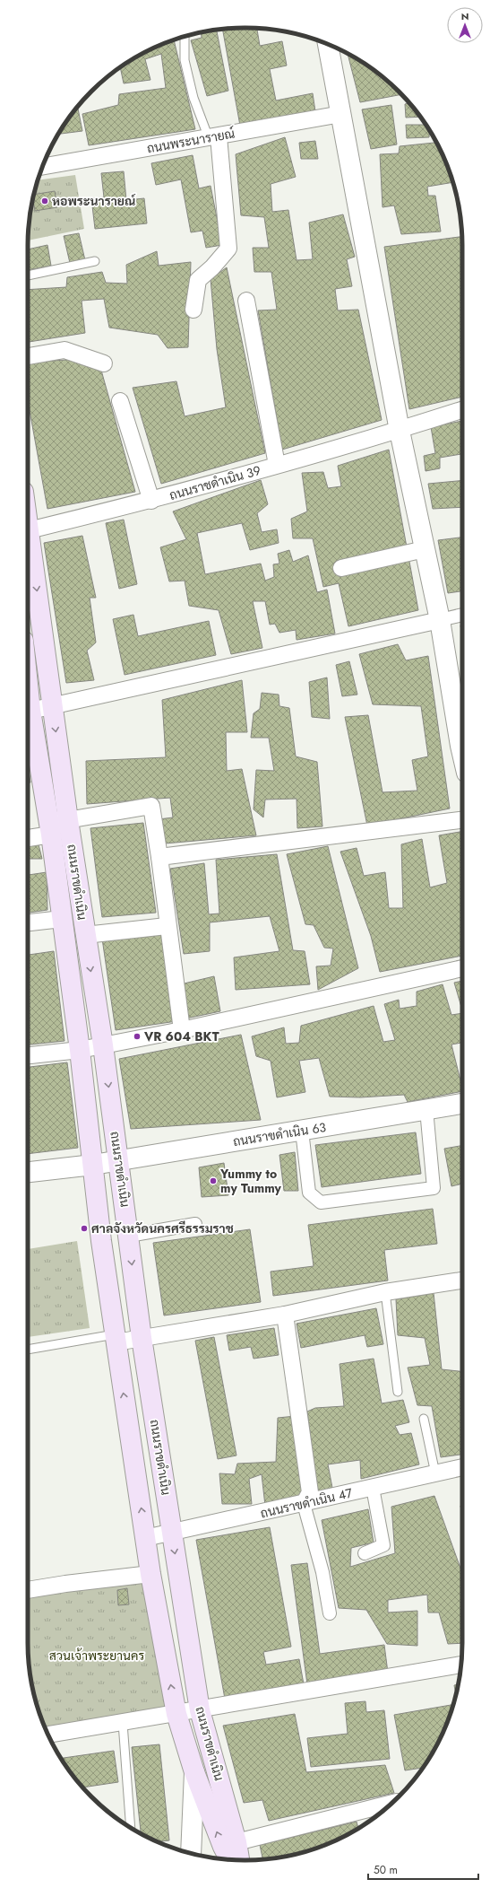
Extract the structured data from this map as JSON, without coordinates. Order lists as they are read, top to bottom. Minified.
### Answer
{"streets":{"main road":["ถนนราขดำเนิน"],"street":["ถนนพระนารายณ์","ถนนราชดำเนิน 39","ถนนราขดำเนิน 63","ถนนราขดำเนิน 47"]},"crossings":[["ถนนราขดำเนิน","ถนนราขดำเนิน 63"],["ถนนราขดำเนิน","ถนนราขดำเนิน 47"]],"parks":["สวนเจ้าพระยานคร"],"places":["หอพระนารายณ์","VR 604 BKT","Yummy to my Tummy","ศาลจังหวัดนครศรีธรรมราช"],"scale_bar":"50 m","north":"top"}
